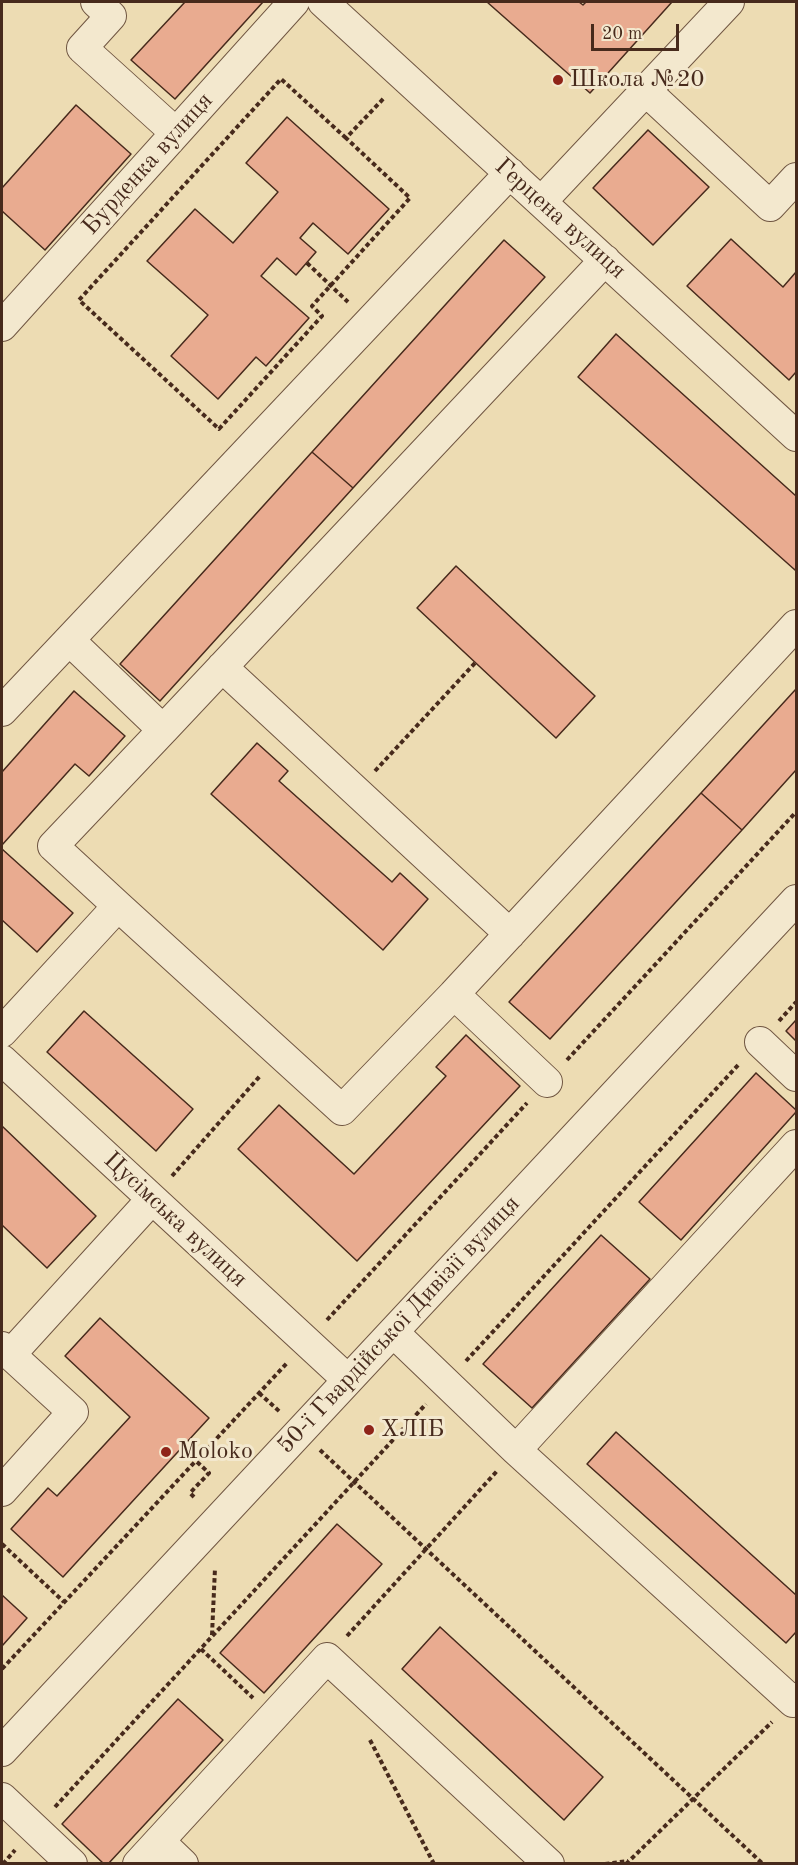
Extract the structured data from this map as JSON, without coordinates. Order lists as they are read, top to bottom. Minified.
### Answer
{"streets":{"street":["Бурденка вулиця","Герцена вулиця","Цусімська вулиця","50-ї Гвардійської Дивізії вулиця"]},"crossings":[["Цусімська вулиця","50-ї Гвардійської Дивізії вулиця"]],"places":["Школа №20","ХЛІБ","Moloko"],"scale_bar":"20 m"}
